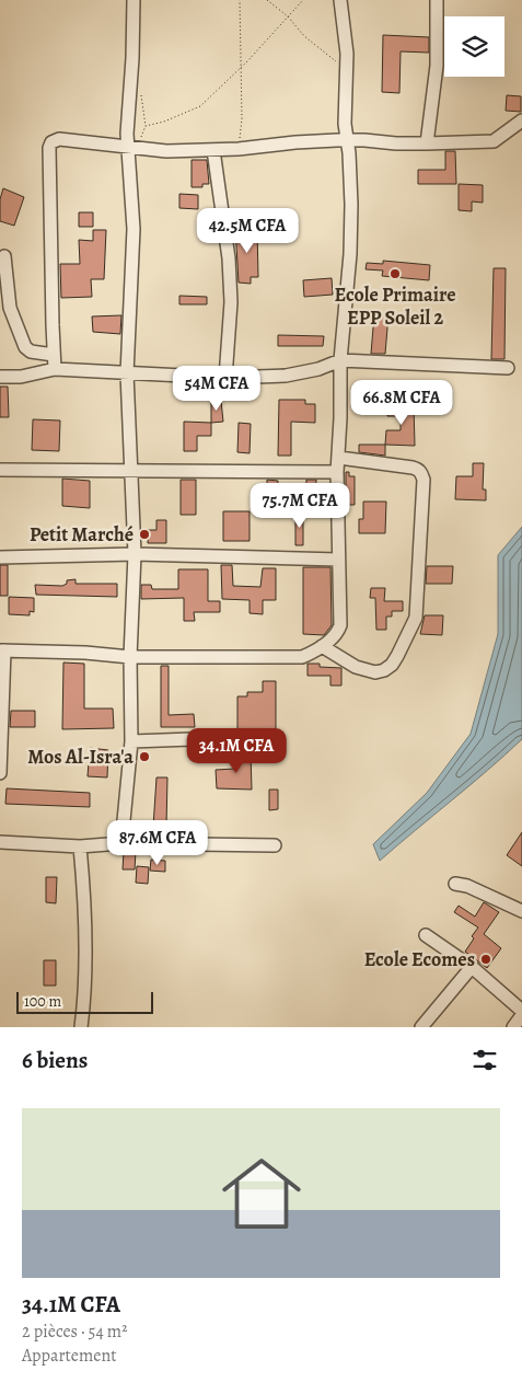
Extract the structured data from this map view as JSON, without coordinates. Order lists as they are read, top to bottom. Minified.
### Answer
{"places":["Ecole Primaire EPP Soleil 2","Petit Marché","Mos Al-Isra'a","Ecole Ecomes"],"scale_bar":"100 m","page":{"price":["42.5M CFA","54M CFA","66.8M CFA","75.7M CFA","34.1M CFA","87.6M CFA"],"scale":"100 m","heading":"6 biens","list":[{"name":"34.1M CFA","note":"2 pièces · 54 m² · Appartement"}]}}
